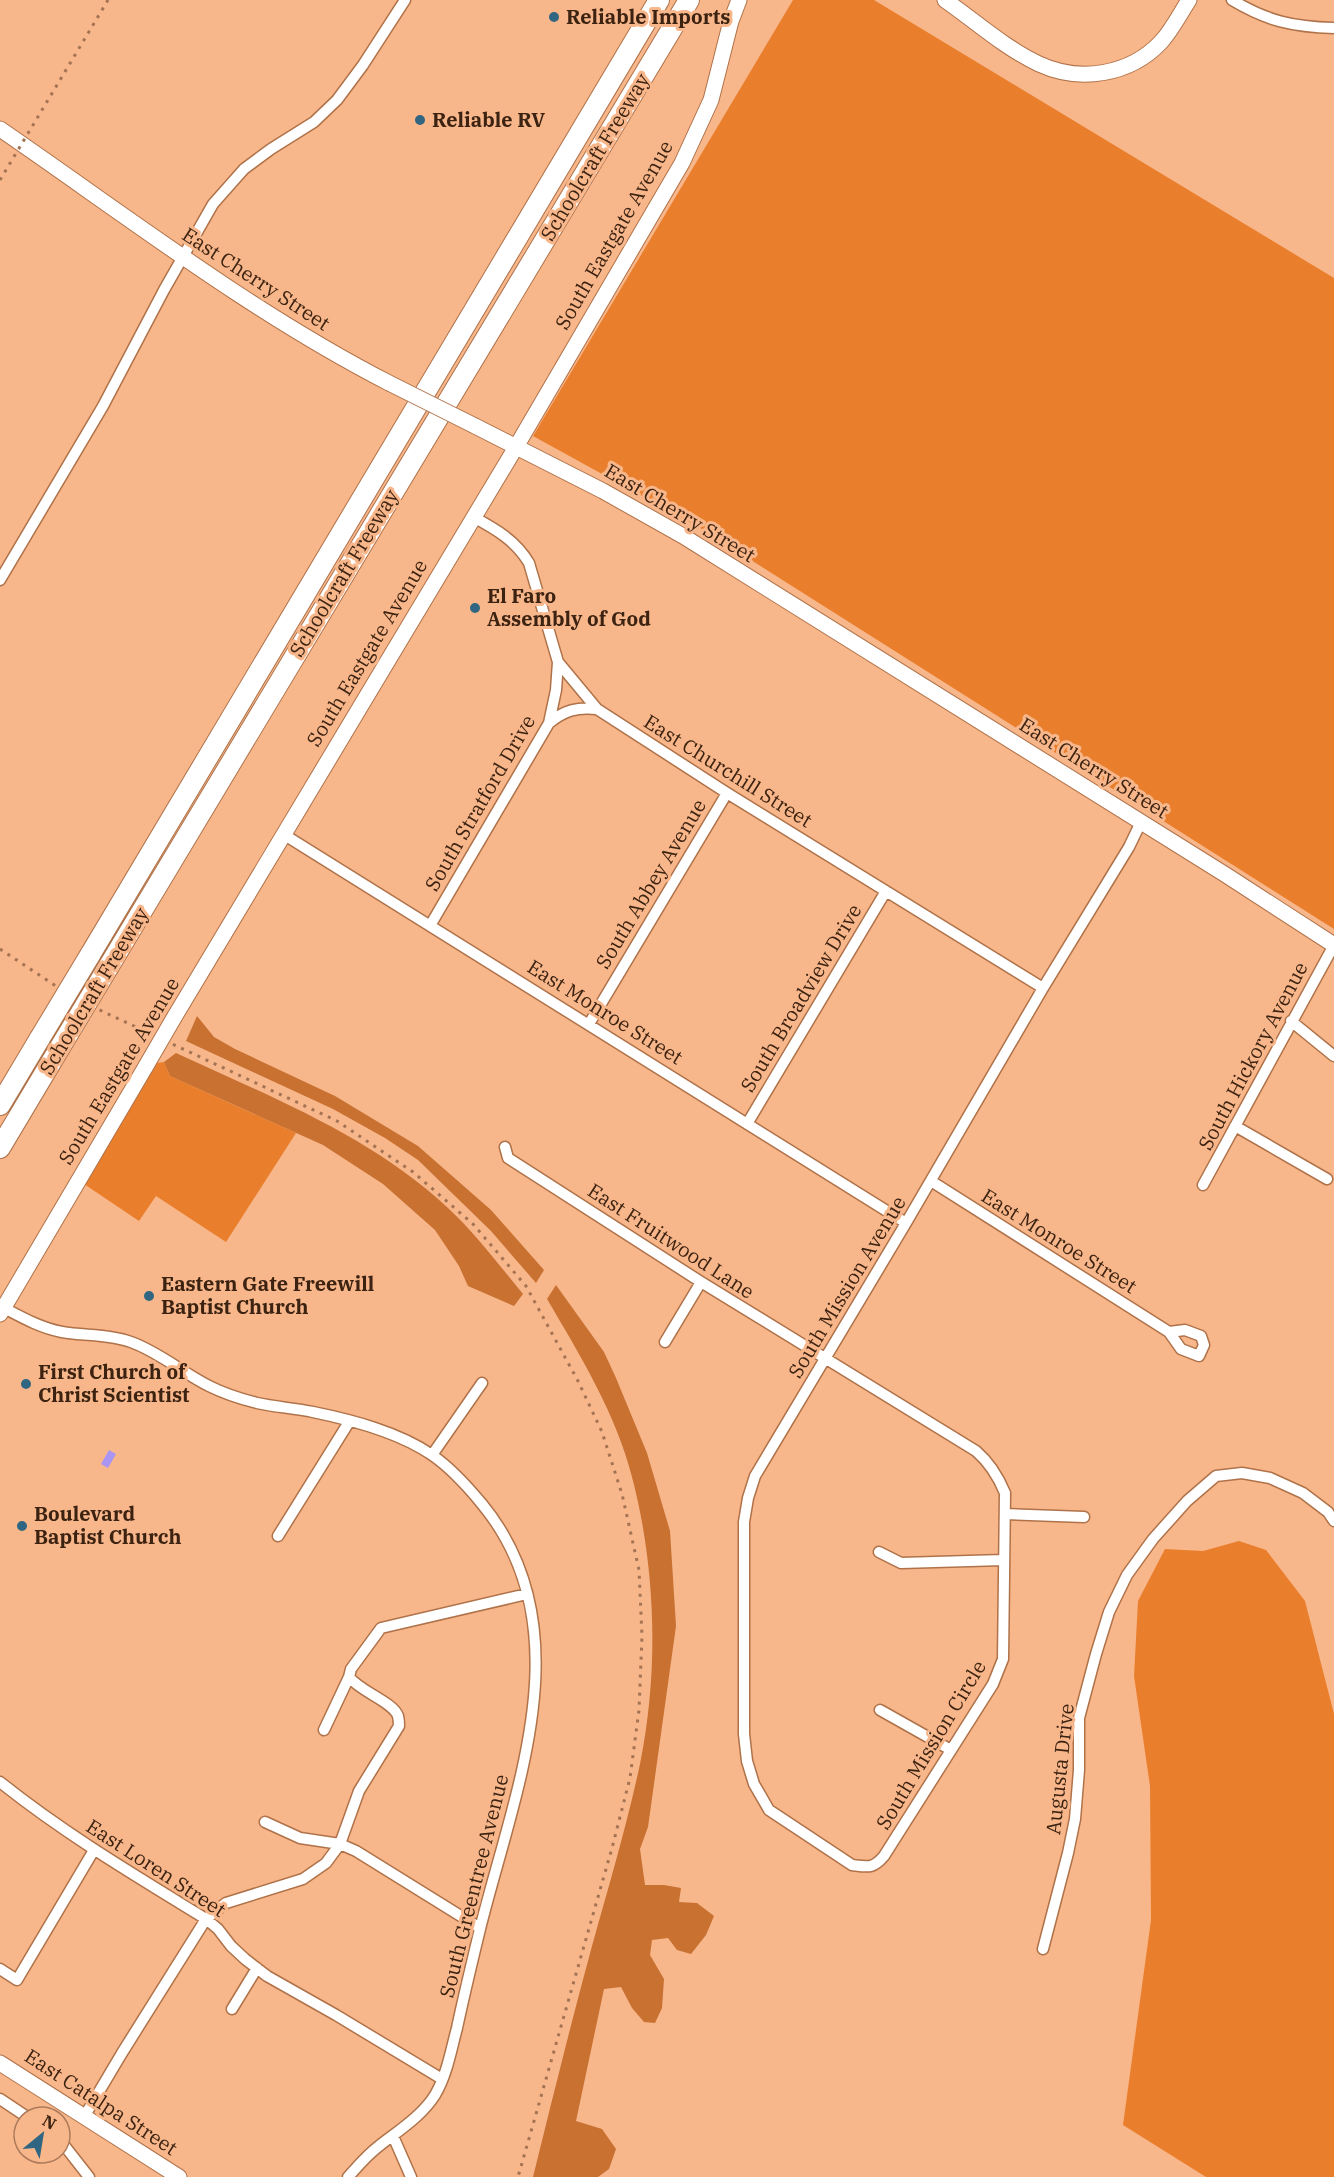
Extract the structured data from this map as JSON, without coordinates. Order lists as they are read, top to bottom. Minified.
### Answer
{"streets":{"highway":["Schoolcraft Freeway"],"street":["South Eastgate Avenue","East Cherry Street","East Churchill Street","South Stratford Drive","South Abbey Avenue","South Broadview Drive","East Monroe Street","South Hickory Avenue","East Fruitwood Lane","South Mission Avenue","South Mission Circle","Augusta Drive","East Loren Street","South Greentree Avenue","East Catalpa Street"]},"crossings":[["South Eastgate Avenue","East Cherry Street"],["South Eastgate Avenue","East Churchill Street"],["South Eastgate Avenue","East Monroe Street"],["South Eastgate Avenue","South Greentree Avenue"],["East Cherry Street","South Hickory Avenue"],["East Cherry Street","South Mission Avenue"],["East Churchill Street","South Stratford Drive"],["East Churchill Street","South Abbey Avenue"],["East Churchill Street","South Broadview Drive"],["East Churchill Street","South Mission Avenue"],["South Stratford Drive","East Monroe Street"],["South Abbey Avenue","East Monroe Street"],["South Broadview Drive","East Monroe Street"],["East Monroe Street","South Mission Avenue"],["East Fruitwood Lane","South Mission Avenue"],["East Fruitwood Lane","South Mission Circle"],["South Mission Avenue","South Mission Circle"],["East Loren Street","South Greentree Avenue"]],"places":["Reliable Imports","Reliable RV","El Faro Assembly of God","Eastern Gate Freewill Baptist Church","First Church of Christ Scientist","Boulevard Baptist Church"],"north":"top right"}
